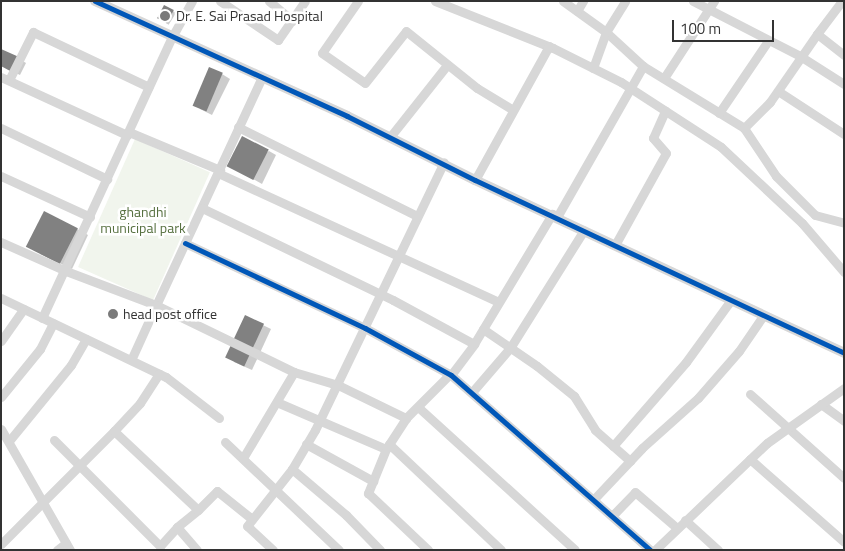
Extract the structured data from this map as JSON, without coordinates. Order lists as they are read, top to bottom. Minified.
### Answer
{"parks":["ghandhi municipal park"],"places":["Dr. E. Sai Prasad Hospital","head post office"],"scale_bar":"100 m"}
